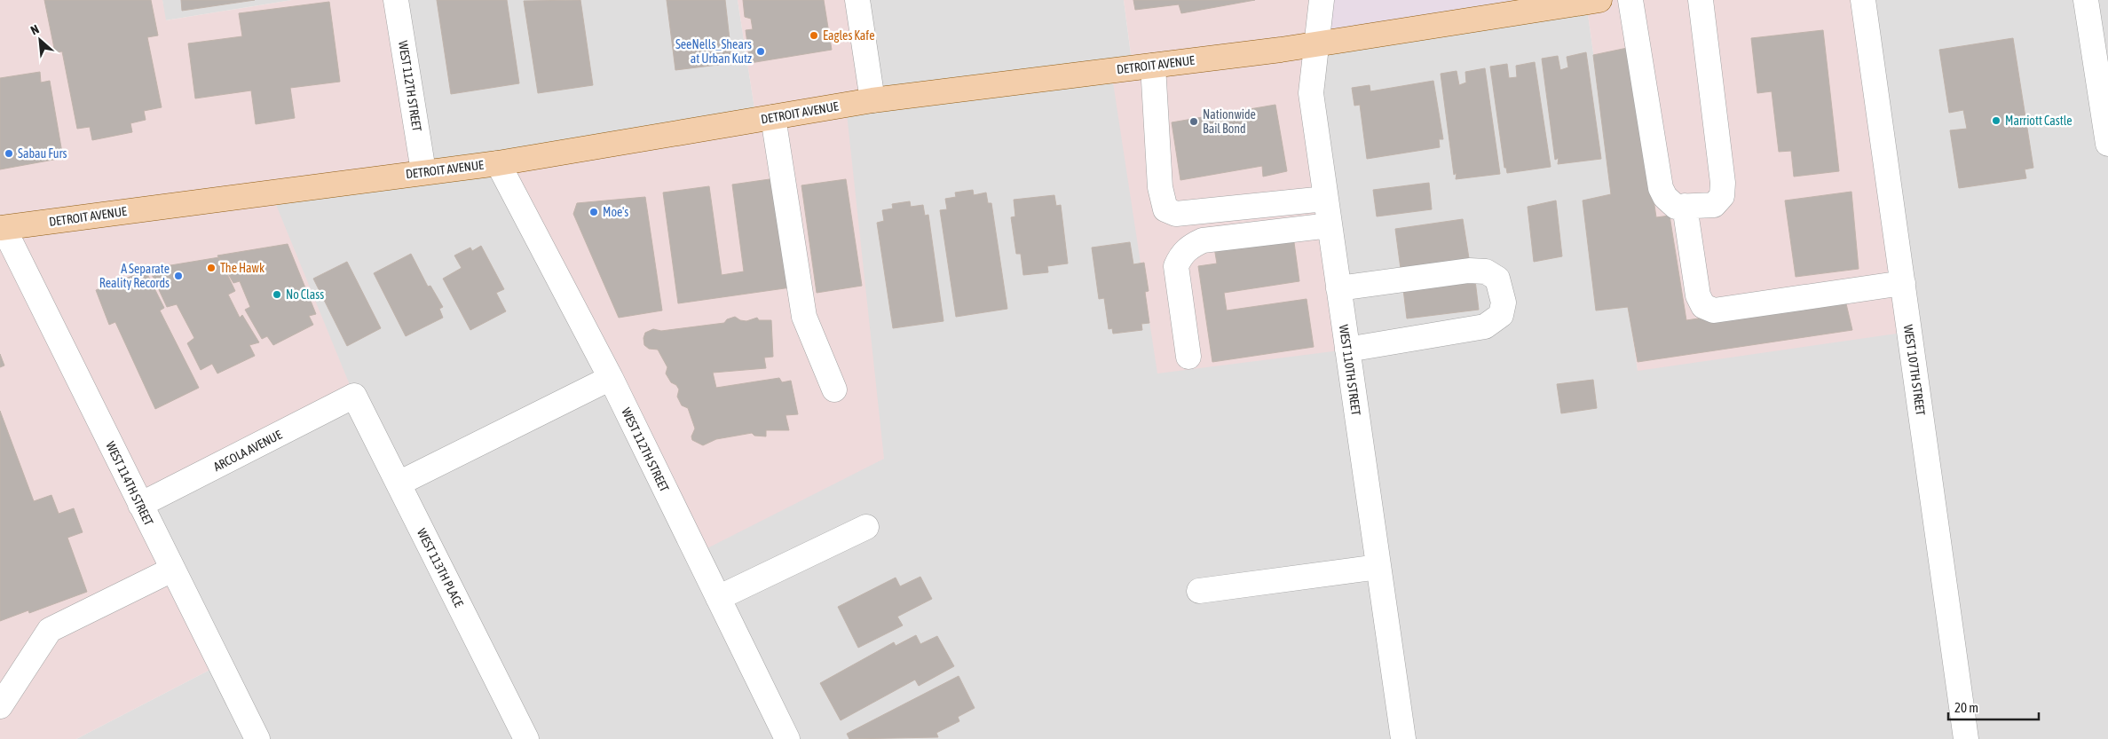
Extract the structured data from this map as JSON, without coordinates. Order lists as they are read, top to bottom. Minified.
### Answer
{"streets":{"main road":["DETROIT AVENUE"],"street":["WEST 112TH STREET","WEST 110TH STREET","WEST 107TH STREET","ARCOLA AVENUE","WEST 114TH STREET","WEST 113TH PLACE"]},"crossings":[["DETROIT AVENUE","WEST 112TH STREET"],["DETROIT AVENUE","WEST 110TH STREET"],["DETROIT AVENUE","WEST 114TH STREET"],["ARCOLA AVENUE","WEST 114TH STREET"],["ARCOLA AVENUE","WEST 113TH PLACE"]],"places":["Eagles Kafe","SeeNells_Shears at Urban Kutz","Marriott Castle","Nationwide Bail Bond","Sabau Furs","Moe's","The Hawk","A Separate Reality Records","No Class"],"scale_bar":"20 m","north":"top left"}
